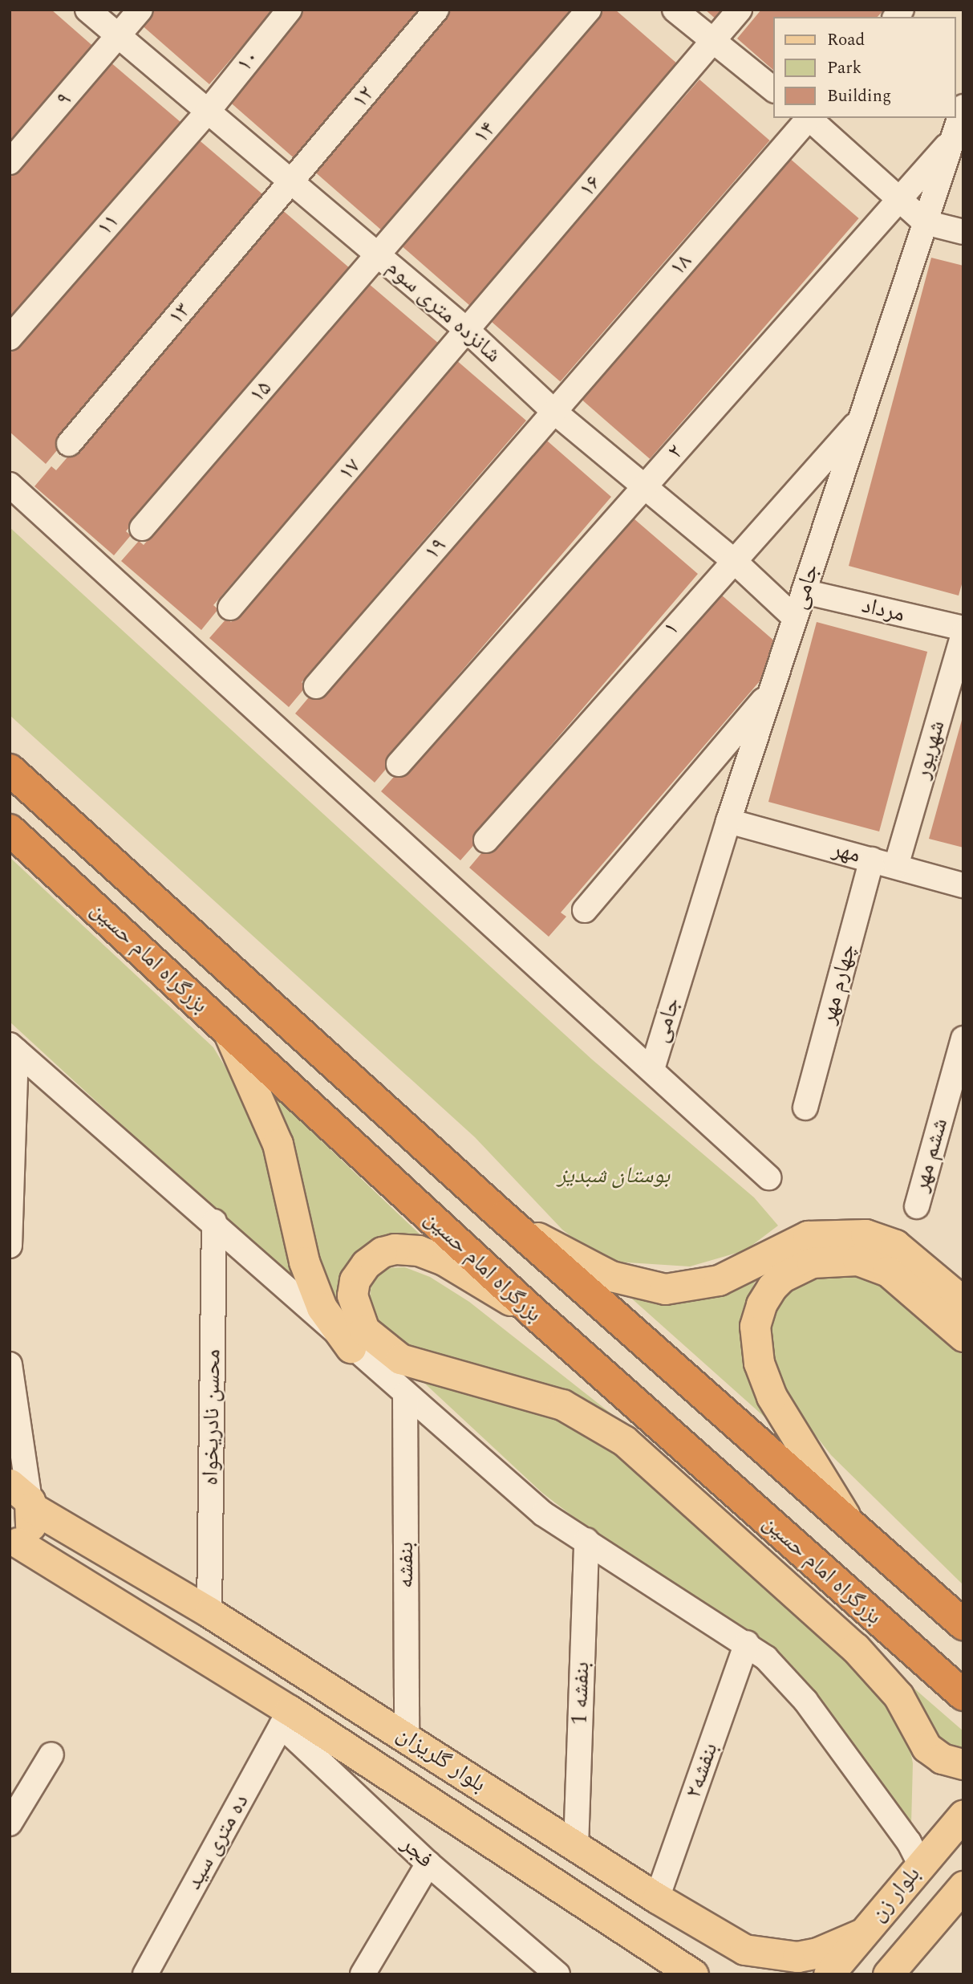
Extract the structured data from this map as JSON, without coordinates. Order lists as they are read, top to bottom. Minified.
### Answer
{"streets":{"highway":["بزرگراه امام حسین"],"main road":["بلوار گلریزان","بلوار زن"],"street":["۱۰","۱۲","۹","۱۴","۱۶","۱۱","۱۸","شانزده متری سوم","۱۳","۱۵","۲","۱۷","۱۹","جامی","مرداد","۱","شهریور","مهر","چهارم مهر","ششم مهر","محسن نادریخواه","بنفشه","بنفشه 1","بنفشه۲","ده متری سید","فجر"]},"crossings":[["۱۰","۱۱"],["۱۰","شانزده متری سوم"],["۱۲","شانزده متری سوم"],["۱۲","۱۳"],["۹","شانزده متری سوم"],["۱۴","شانزده متری سوم"],["۱۴","۱۵"],["۱۶","شانزده متری سوم"],["۱۶","۱۷"],["۱۱","شانزده متری سوم"],["۱۸","شانزده متری سوم"],["۱۸","۱۹"],["شانزده متری سوم","۱۳"],["شانزده متری سوم","۱۵"],["شانزده متری سوم","۲"],["شانزده متری سوم","۱۷"],["شانزده متری سوم","۱۹"],["شانزده متری سوم","جامی"],["شانزده متری سوم","۱"],["۲","جامی"],["جامی","مرداد"],["جامی","۱"],["جامی","مهر"],["شهریور","مهر"],["مهر","چهارم مهر"],["محسن نادریخواه","بلوار گلریزان"],["بنفشه","بلوار گلریزان"],["بنفشه 1","بلوار گلریزان"],["بلوار گلریزان","بنفشه۲"],["بلوار گلریزان","ده متری سید"],["بلوار گلریزان","فجر"],["بلوار گلریزان","بلوار زن"],["ده متری سید","فجر"]],"parks":["بوستان شبدیز"],"legend":["Road","Park","Building"]}
